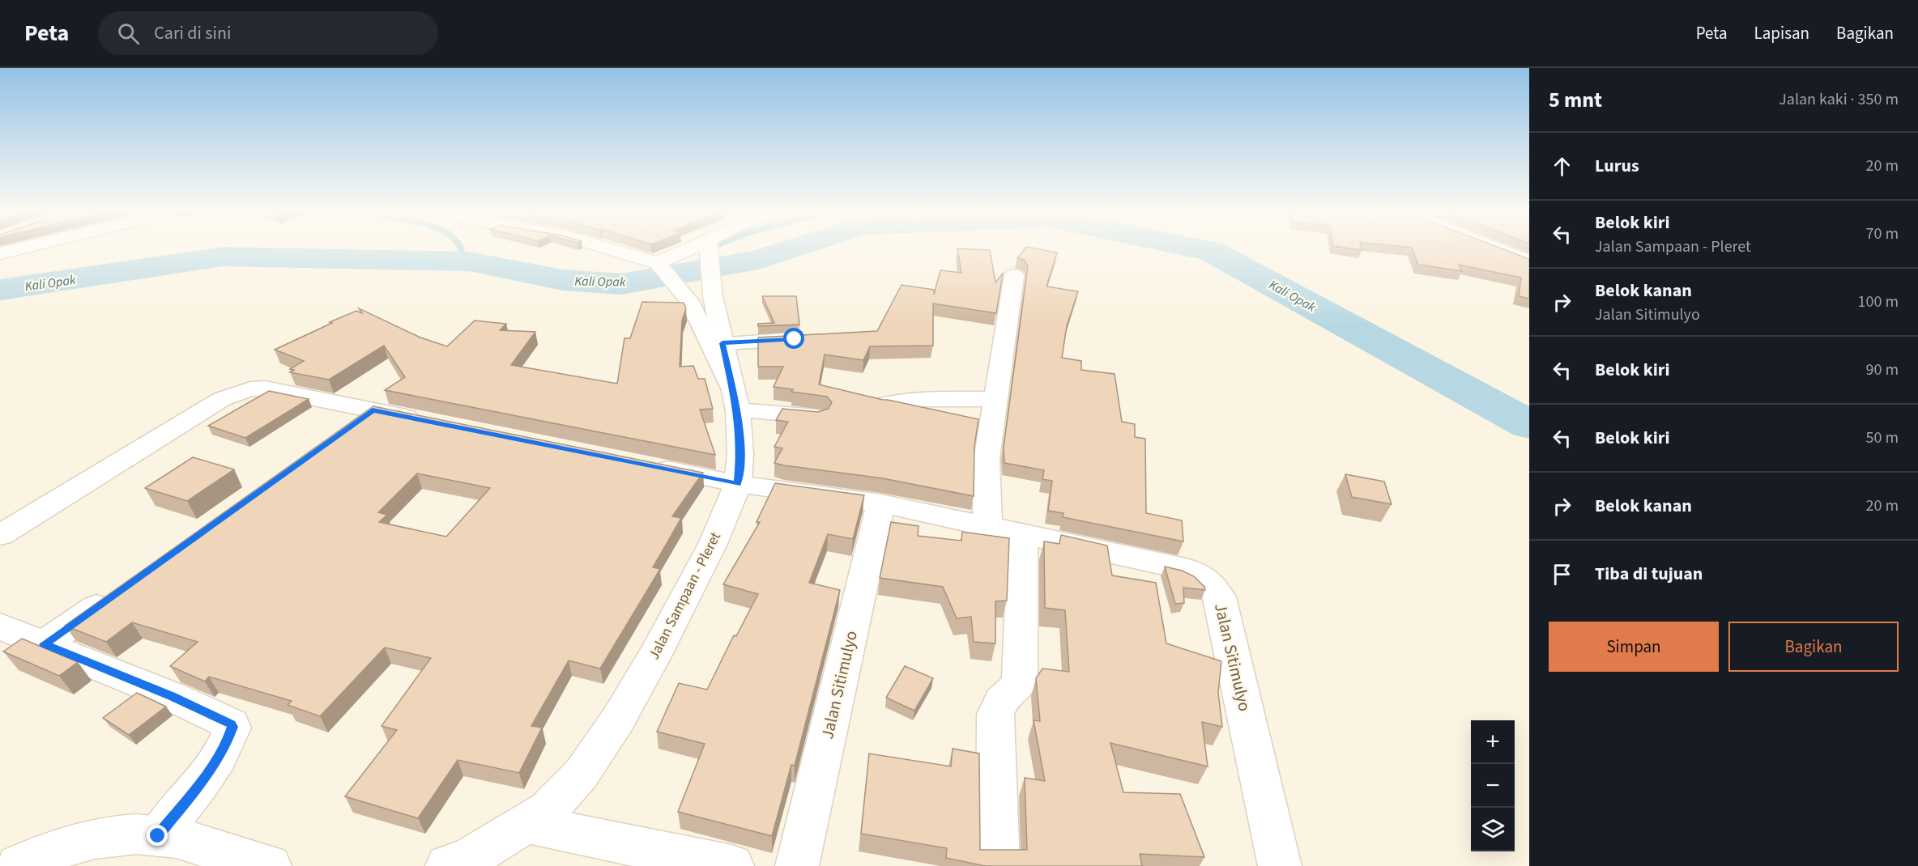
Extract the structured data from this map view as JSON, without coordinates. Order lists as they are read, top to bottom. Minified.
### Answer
{"streets":{"street":["Jalan Sampaan - Pleret","Jalan Sitimulyo"]},"crossings":[["Jalan Sampaan - Pleret","Jalan Sitimulyo"]],"water":["Kali Opak"],"page":{"header":"Peta","search":"Cari di sini","nav":["Peta","Lapisan","Bagikan"],"heading":["5 mnt","Jalan kaki · 350 m"],"list":[["Lurus","20 m"],["Belok kiri","Jalan Sampaan - Pleret","70 m"],["Belok kanan","Jalan Sitimulyo","100 m"],["Belok kiri","90 m"],["Belok kiri","50 m"],["Belok kanan","20 m"],"Tiba di tujuan"],"buttons":["Simpan","Bagikan"],"map_buttons":["+","−"]}}
